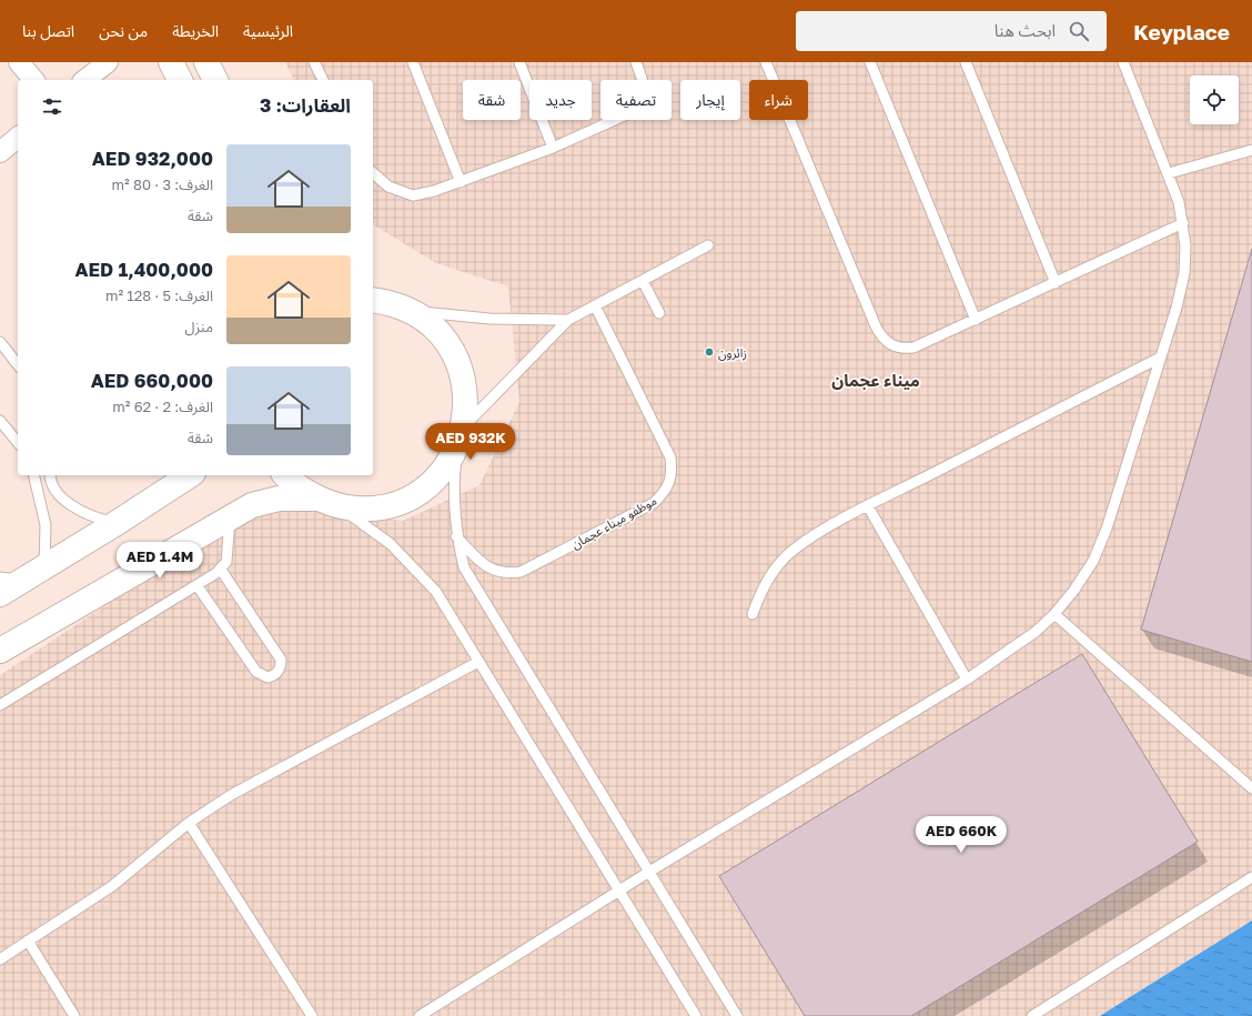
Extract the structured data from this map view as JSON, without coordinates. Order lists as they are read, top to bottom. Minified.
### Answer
{"streets":{"lane":["موظفو ميناء عجمان"]},"districts":["ميناء عجمان"],"places":["زائرون"],"page":{"header":"Keyplace","search":"ابحث هنا","nav":["الرئيسية","الخريطة","من نحن","اتصل بنا"],"chip":["شراء","إيجار","تصفية","جديد","شقة"],"heading":"العقارات: 3","list":[{"name":"AED 932,000","note":"الغرف: 3 · 80 m² · شقة"},{"name":"AED 1,400,000","note":"الغرف: 5 · 128 m² · منزل"},{"name":"AED 660,000","note":"الغرف: 2 · 62 m² · شقة"}],"price":["AED 932K","AED 1.4M","AED 660K"]}}
